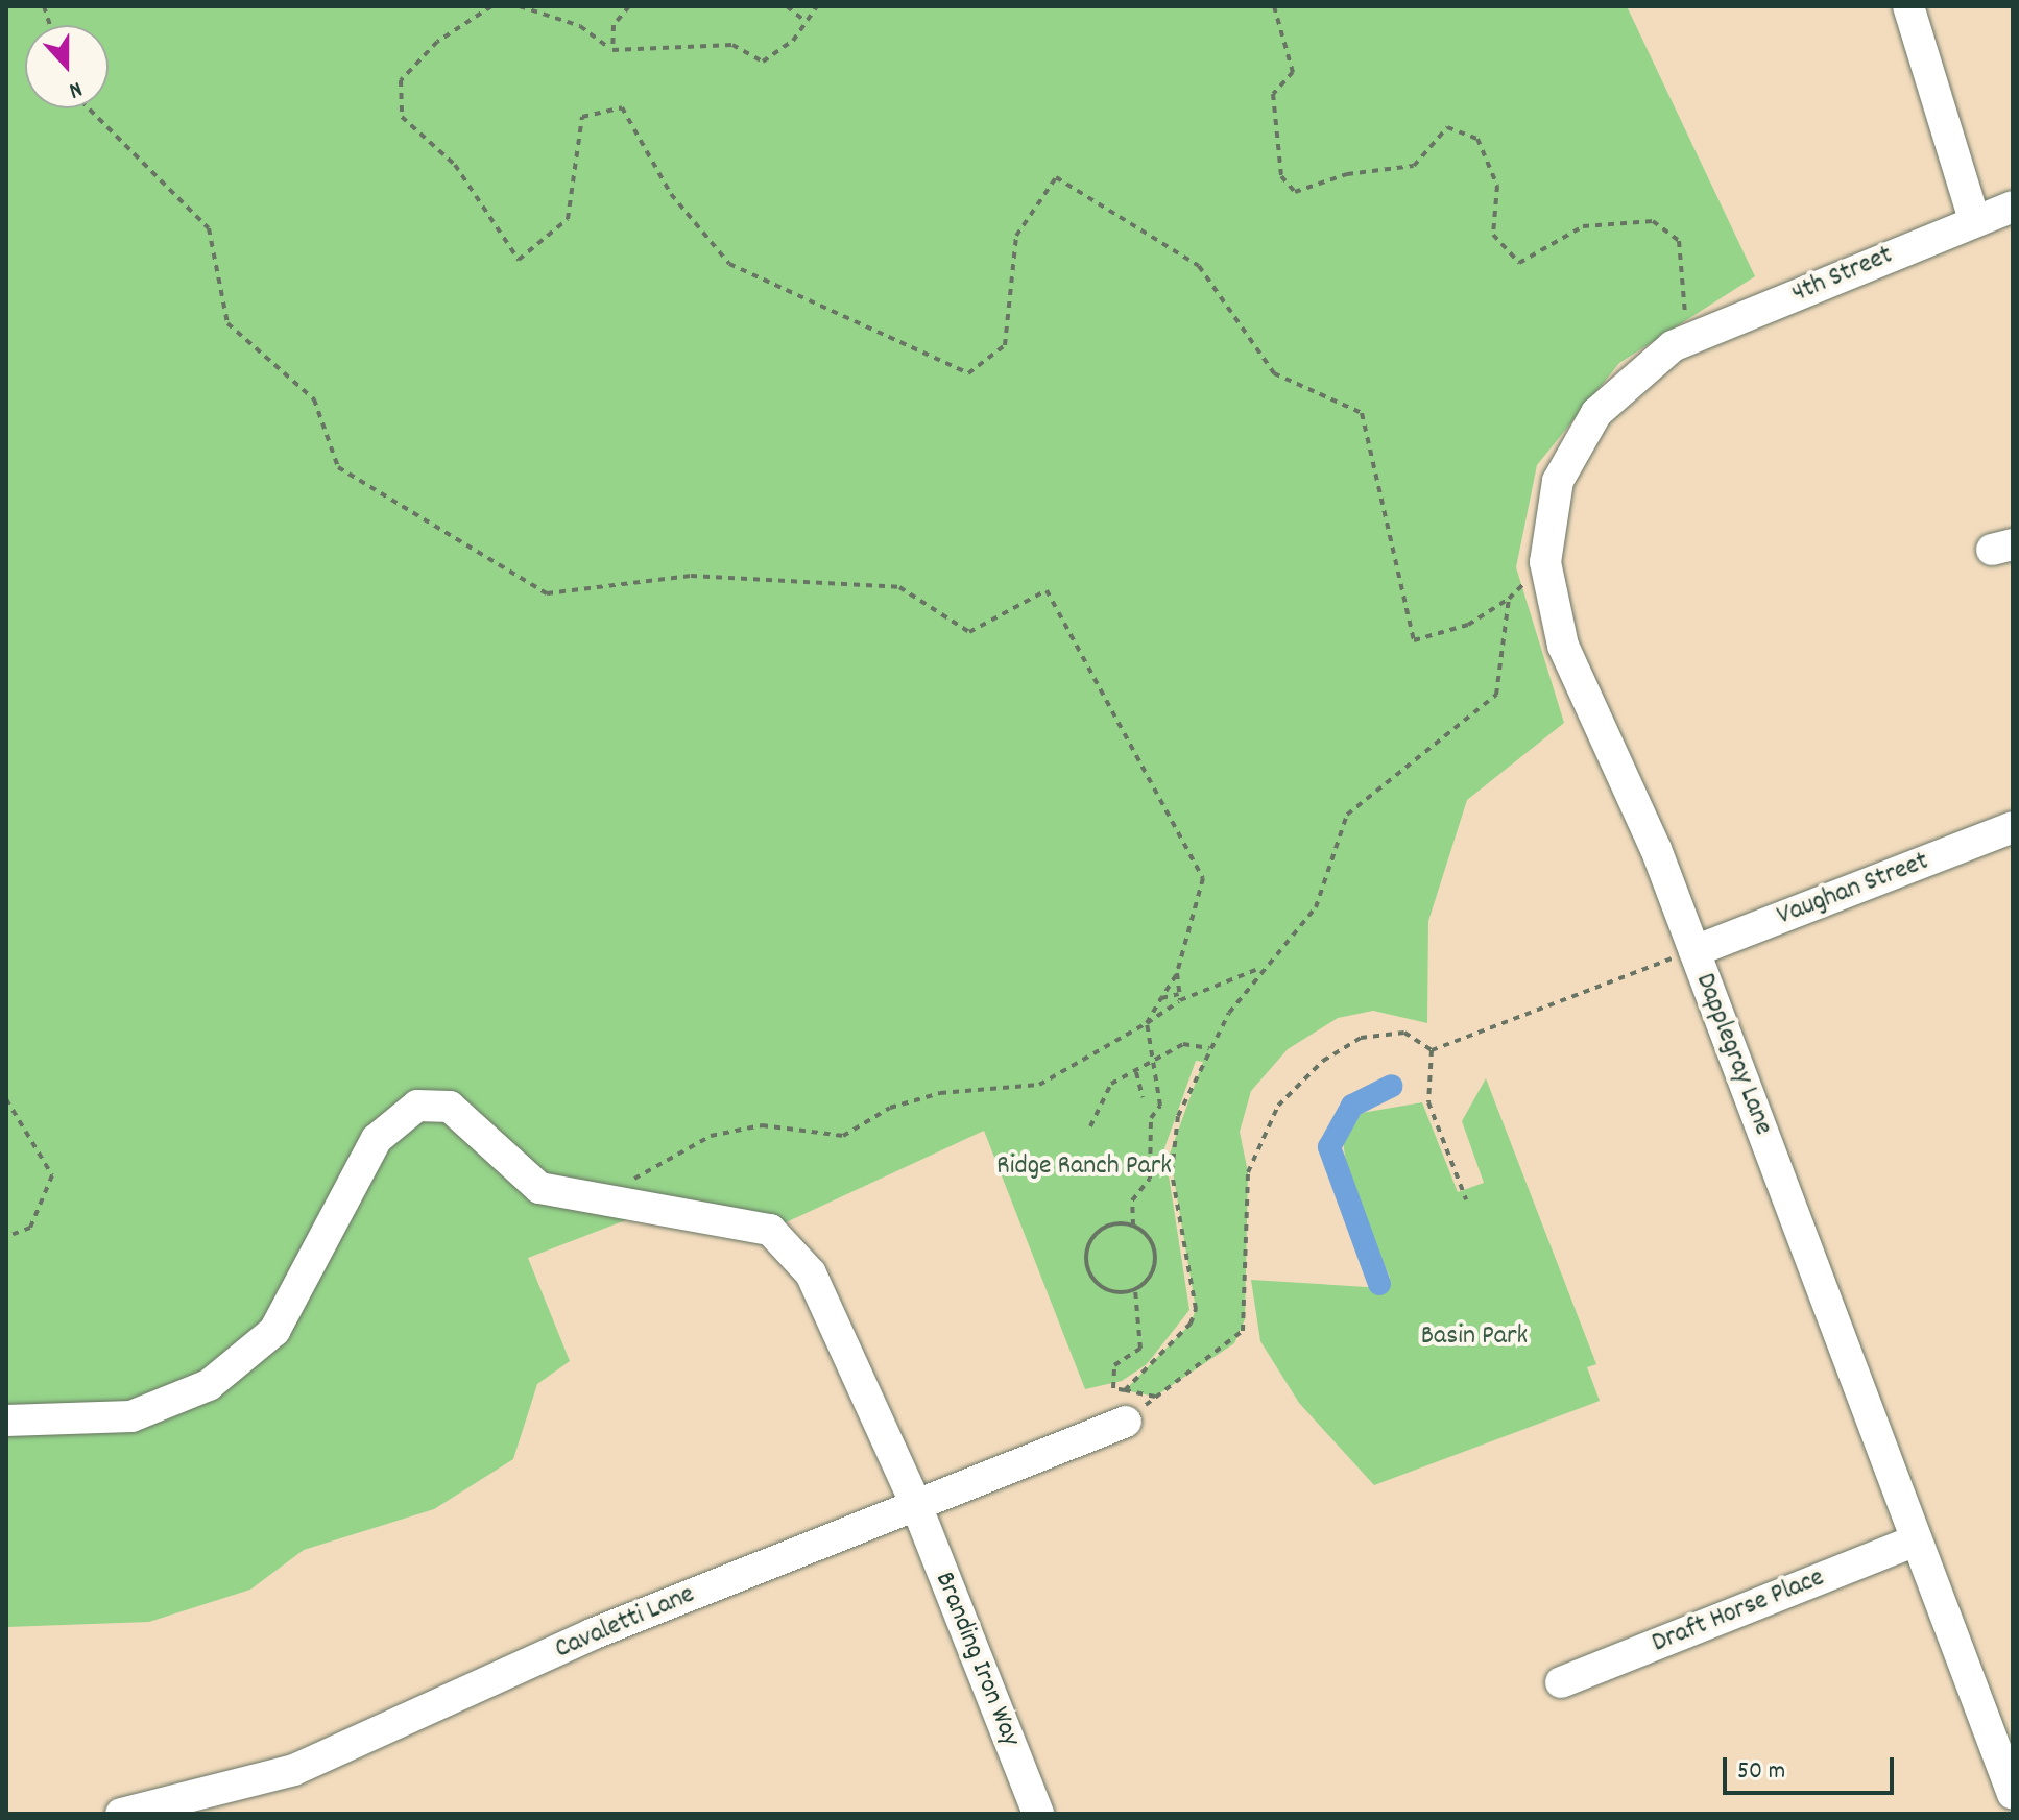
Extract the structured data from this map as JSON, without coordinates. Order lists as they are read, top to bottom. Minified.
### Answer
{"streets":{"street":["4th Street","Vaughan Street","Dapplegray Lane","Draft Horse Place","Cavaletti Lane","Branding Iron Way"]},"crossings":[["4th Street","Dapplegray Lane"],["Vaughan Street","Dapplegray Lane"],["Dapplegray Lane","Draft Horse Place"],["Cavaletti Lane","Branding Iron Way"]],"parks":["Ridge Ranch Park","Basin Park"],"scale_bar":"50 m","north":"bottom"}
